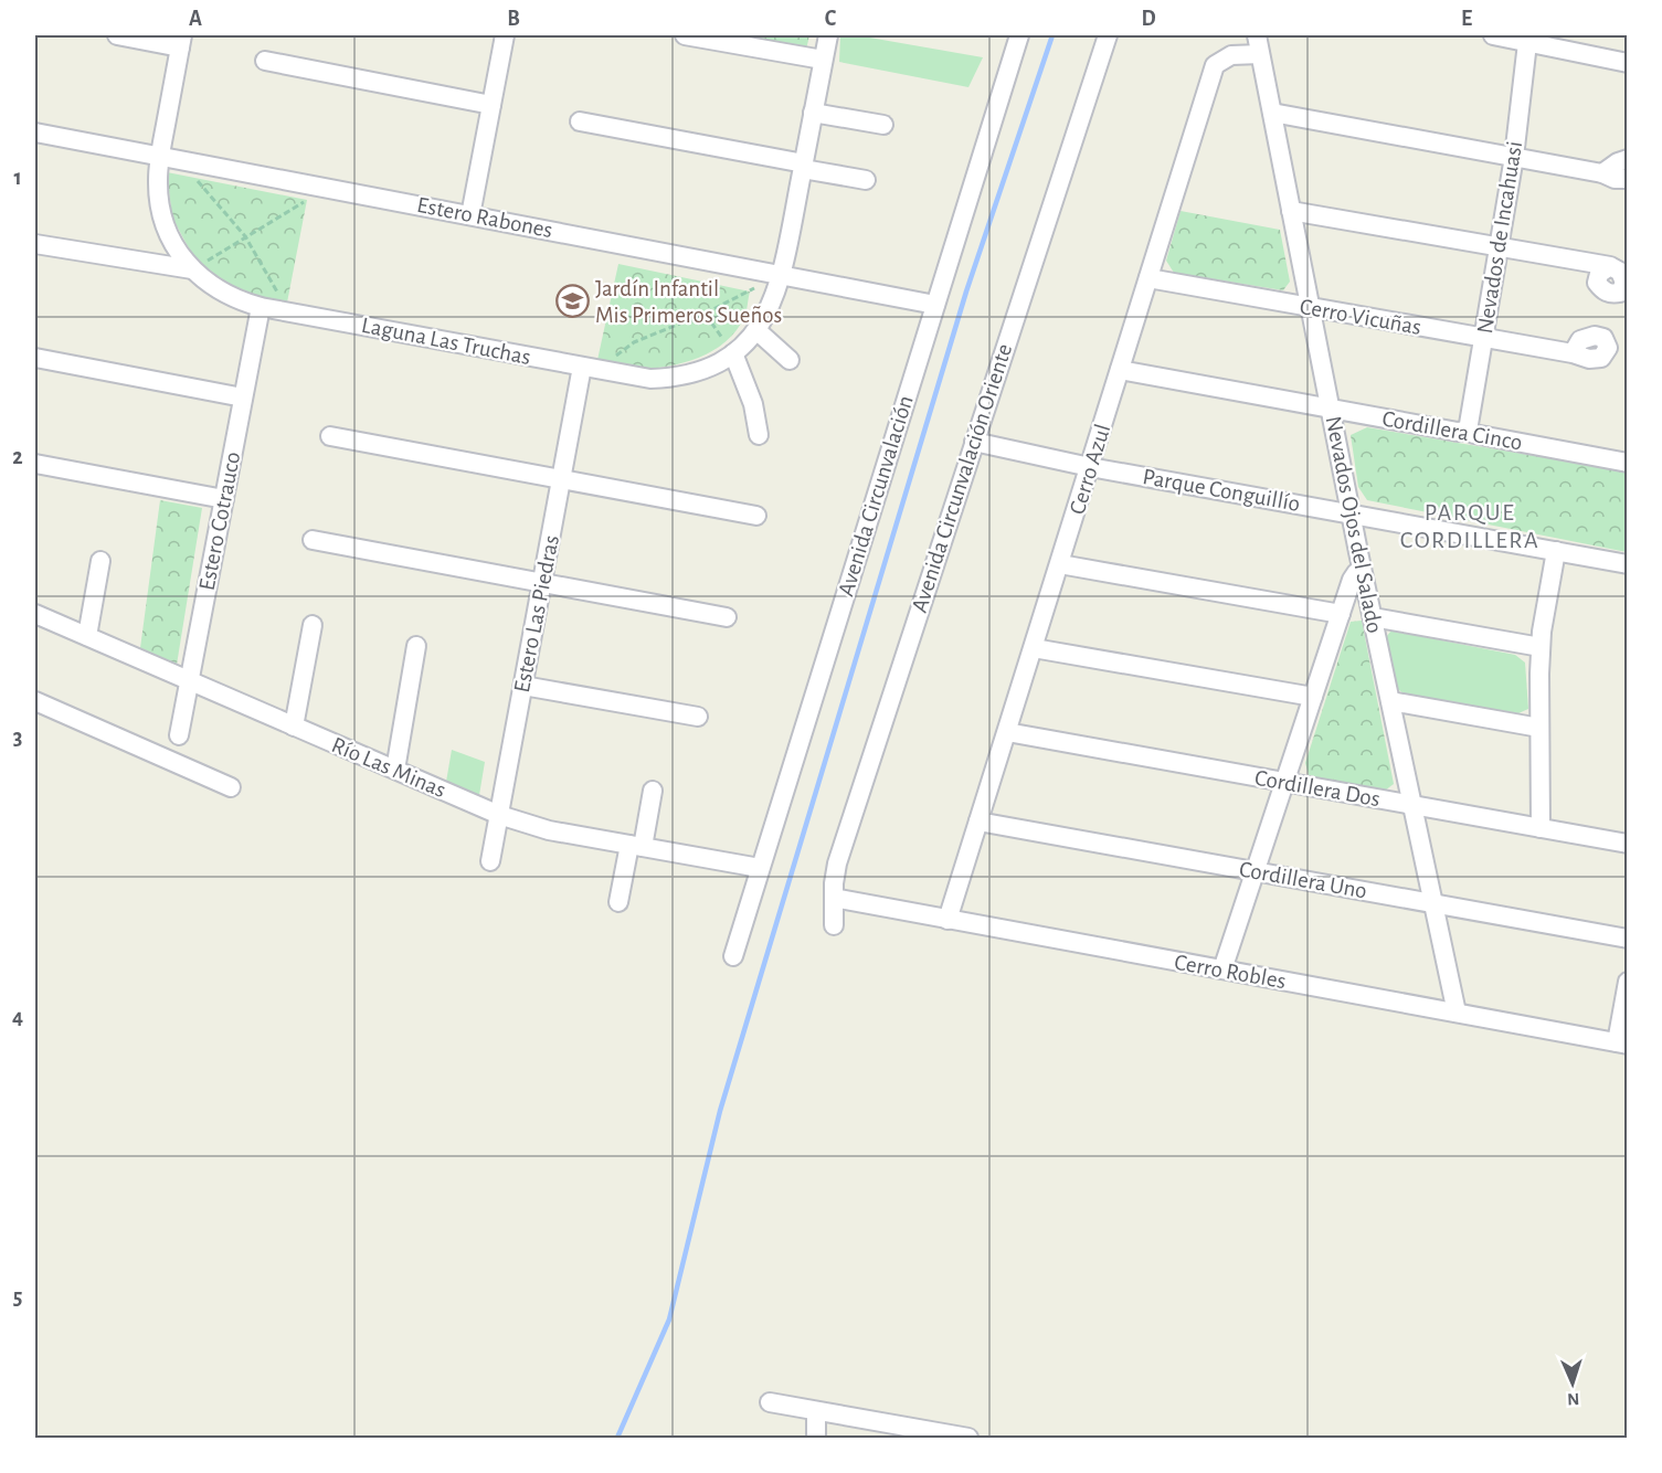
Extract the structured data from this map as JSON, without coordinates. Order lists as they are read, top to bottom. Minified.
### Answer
{"streets":{"street":["Estero Rabones","Nevados de Incahuasi","Cerro Vicuñas","Laguna Las Truchas","Cordillera Cinco","Cerro Azul","Avenida Circunvalación Oriente","Parque Conguillío","Avenida Circunvalación","Estero Cotrauco","Nevados Ojos del Salado","Estero Las Piedras","Río Las Minas","Cordillera Dos","Cordillera Uno","Cerro Robles"]},"crossings":[["Estero Rabones","Laguna Las Truchas"],["Estero Rabones","Avenida Circunvalación"],["Nevados de Incahuasi","Cerro Vicuñas"],["Nevados de Incahuasi","Cordillera Cinco"],["Cerro Vicuñas","Cerro Azul"],["Cerro Vicuñas","Nevados Ojos del Salado"],["Laguna Las Truchas","Estero Cotrauco"],["Laguna Las Truchas","Estero Las Piedras"],["Cordillera Cinco","Cerro Azul"],["Cordillera Cinco","Nevados Ojos del Salado"],["Cerro Azul","Parque Conguillío"],["Cerro Azul","Nevados Ojos del Salado"],["Cerro Azul","Cordillera Dos"],["Cerro Azul","Cordillera Uno"],["Cerro Azul","Cerro Robles"],["Avenida Circunvalación Oriente","Parque Conguillío"],["Avenida Circunvalación Oriente","Cerro Robles"],["Parque Conguillío","Nevados Ojos del Salado"],["Avenida Circunvalación","Río Las Minas"],["Estero Cotrauco","Río Las Minas"],["Nevados Ojos del Salado","Cordillera Dos"],["Nevados Ojos del Salado","Cordillera Uno"],["Nevados Ojos del Salado","Cerro Robles"],["Estero Las Piedras","Río Las Minas"]],"districts":["PARQUE CORDILLERA"],"places":{"school or university":["Jardín Infantil Mis Primeros Sueños"]},"north":"bottom","grid":{"columns":["A","B","C","D","E"],"rows":["1","2","3","4","5"]}}
